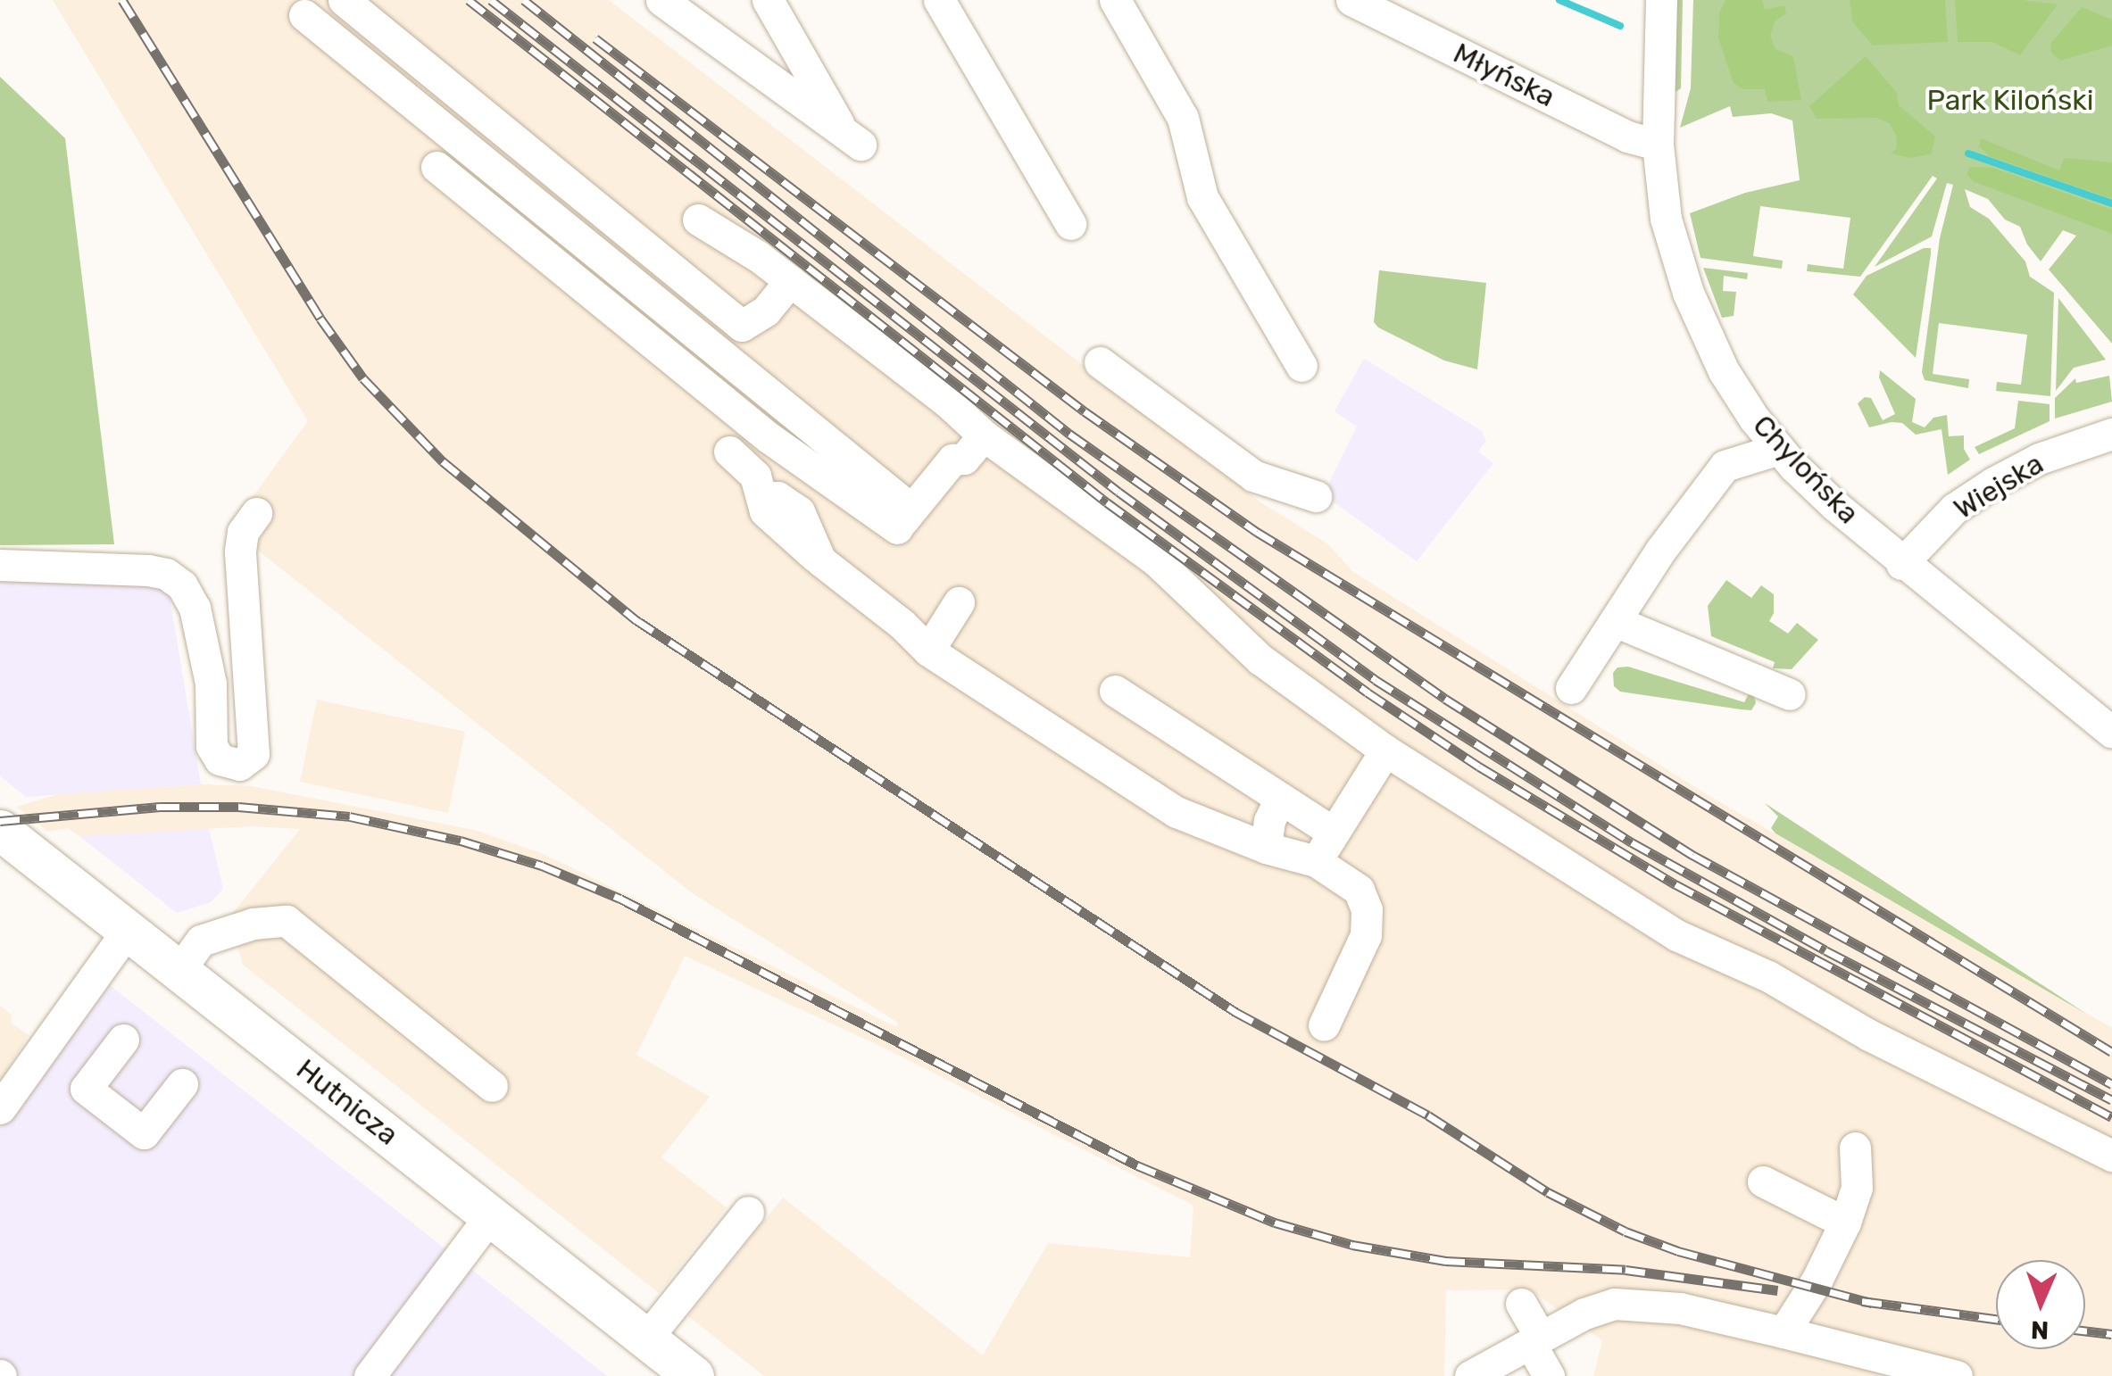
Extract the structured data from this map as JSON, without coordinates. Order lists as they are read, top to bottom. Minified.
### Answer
{"streets":{"main road":["Hutnicza"],"street":["Młyńska","Chylońska","Wiejska"]},"crossings":[["Młyńska","Chylońska"],["Chylońska","Wiejska"]],"parks":["Park Kiloński"],"north":"bottom"}
